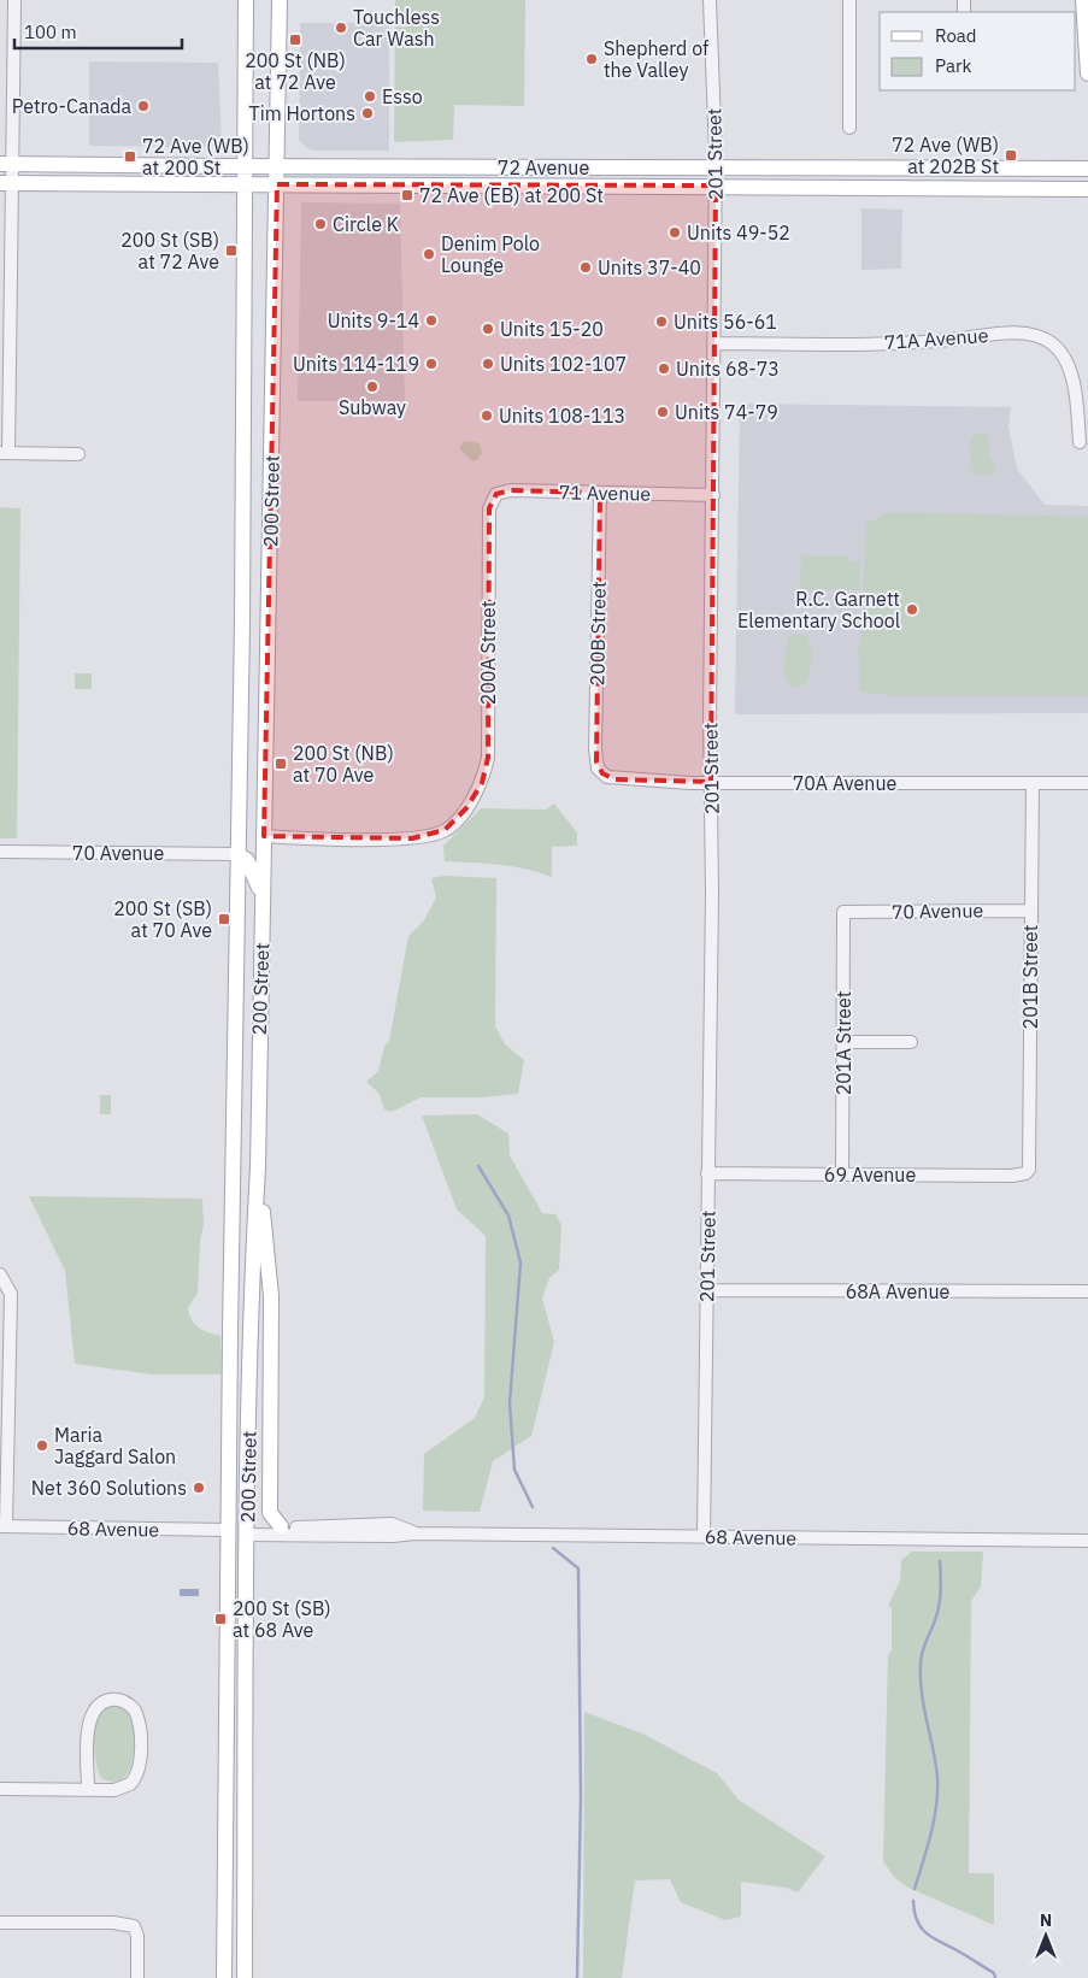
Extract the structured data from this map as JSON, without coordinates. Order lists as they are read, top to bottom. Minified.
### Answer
{"streets":{"main road":["72 Avenue","200 Street"],"street":["201 Street","71A Avenue","71 Avenue","200B Street","200A Street","70A Avenue","70 Avenue","201B Street","201A Street","69 Avenue","68A Avenue","68 Avenue"]},"crossings":[["201 Street","72 Avenue"],["201 Street","71A Avenue"],["201 Street","71 Avenue"],["201 Street","70A Avenue"],["201 Street","69 Avenue"],["201 Street","68A Avenue"],["201 Street","68 Avenue"],["72 Avenue","200 Street"],["71 Avenue","200B Street"],["71 Avenue","200A Street"],["200 Street","200A Street"],["200 Street","70 Avenue"],["200 Street","68 Avenue"],["200B Street","70A Avenue"],["70A Avenue","201B Street"],["70 Avenue","201B Street"],["70 Avenue","201A Street"],["201B Street","69 Avenue"],["201A Street","69 Avenue"]],"places":{"other":["Touchless Car Wash","Shepherd of the Valley","Esso","Petro-Canada","Tim Hortons","Circle K","Units 49-52","Denim Polo Lounge","Units 37-40","Units 9-14","Units 56-61","Units 15-20","Units 114-119","Units 102-107","Units 68-73","Subway","Units 74-79","Units 108-113","R.C. Garnett Elementary School","Maria Jaggard Salon","Net 360 Solutions"],"transit":["200 St (NB) at 72 Ave","72 Ave (WB) at 202B St","72 Ave (WB) at 200 St","72 Ave (EB) at 200 St","200 St (SB) at 72 Ave","200 St (NB) at 70 Ave","200 St (SB) at 70 Ave","200 St (SB) at 68 Ave"]},"legend":["Road","Park"],"scale_bar":"100 m","north":"top"}
